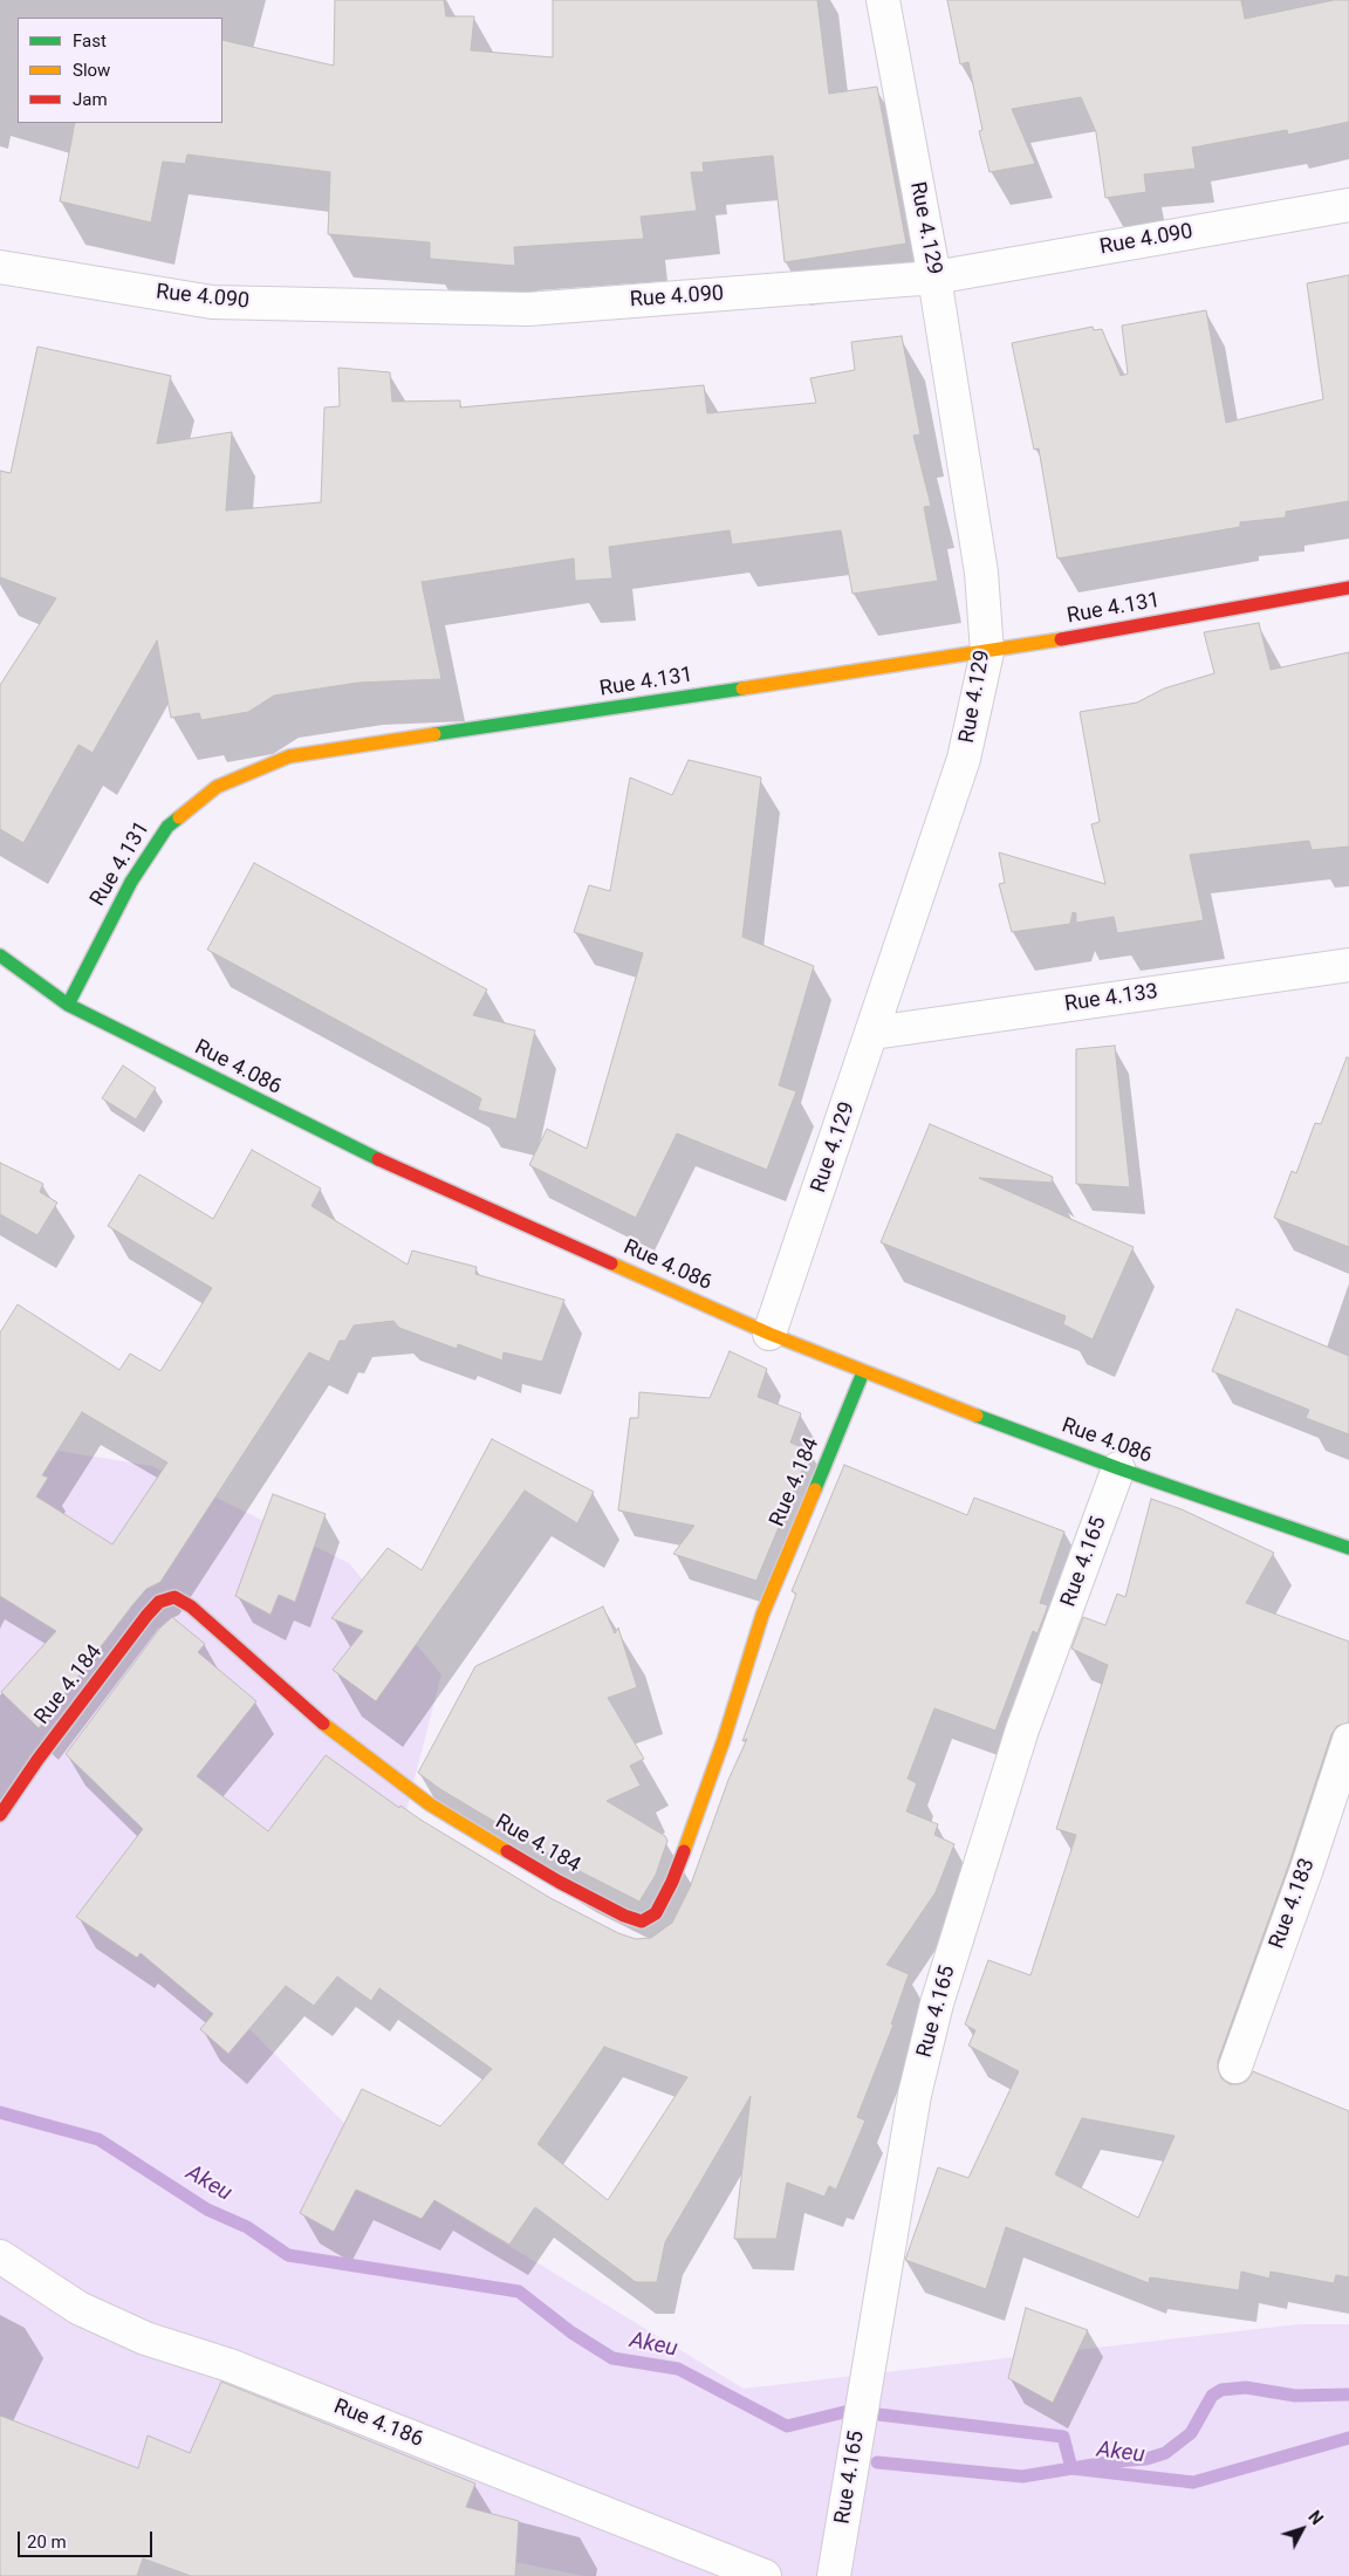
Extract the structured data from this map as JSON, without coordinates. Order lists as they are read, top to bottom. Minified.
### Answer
{"streets":{"street":["Rue 4.129","Rue 4.090","Rue 4.131","Rue 4.133","Rue 4.086","Rue 4.184","Rue 4.165","Rue 4.183","Rue 4.186"]},"crossings":[["Rue 4.129","Rue 4.090"],["Rue 4.129","Rue 4.131"],["Rue 4.129","Rue 4.133"],["Rue 4.129","Rue 4.086"],["Rue 4.131","Rue 4.086"],["Rue 4.086","Rue 4.184"],["Rue 4.086","Rue 4.165"]],"water":["Akeu"],"legend":["Fast","Slow","Jam"],"scale_bar":"20 m","north":"top right"}
